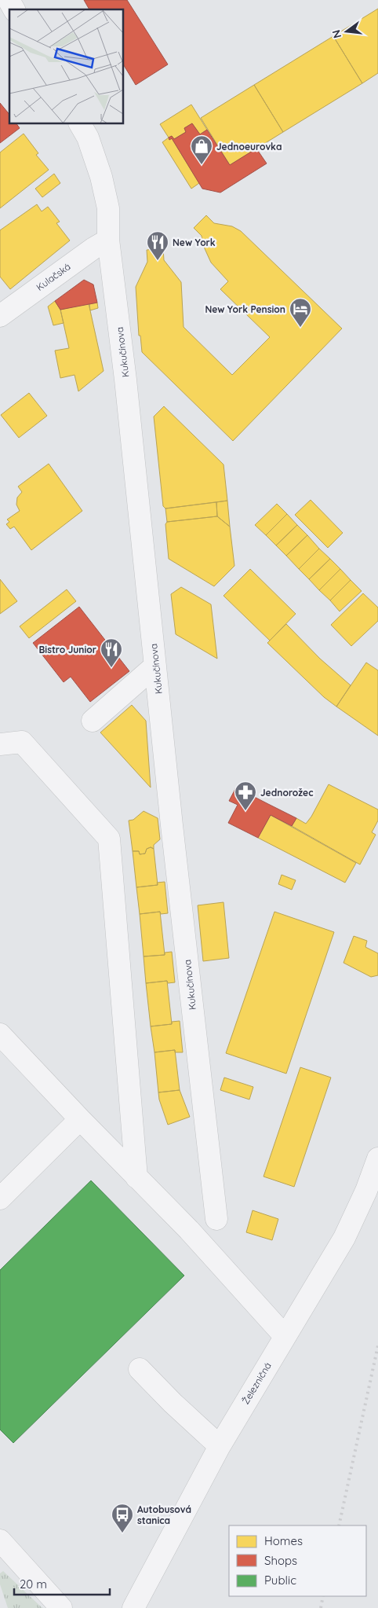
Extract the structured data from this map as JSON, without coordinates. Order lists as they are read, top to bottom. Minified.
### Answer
{"streets":{"street":["Kulačská","Kukučínova","Železničná"]},"crossings":[["Kulačská","Kukučínova"]],"places":{"shop":["Jednoeurovka"],"restaurant":["New York","Bistro Junior"],"hotel":["New York Pension"],"pharmacy":["Jednorožec"],"bus stop":["Autobusová stanica"]},"legend":["Homes","Shops","Public"],"scale_bar":"20 m","north":"left"}
